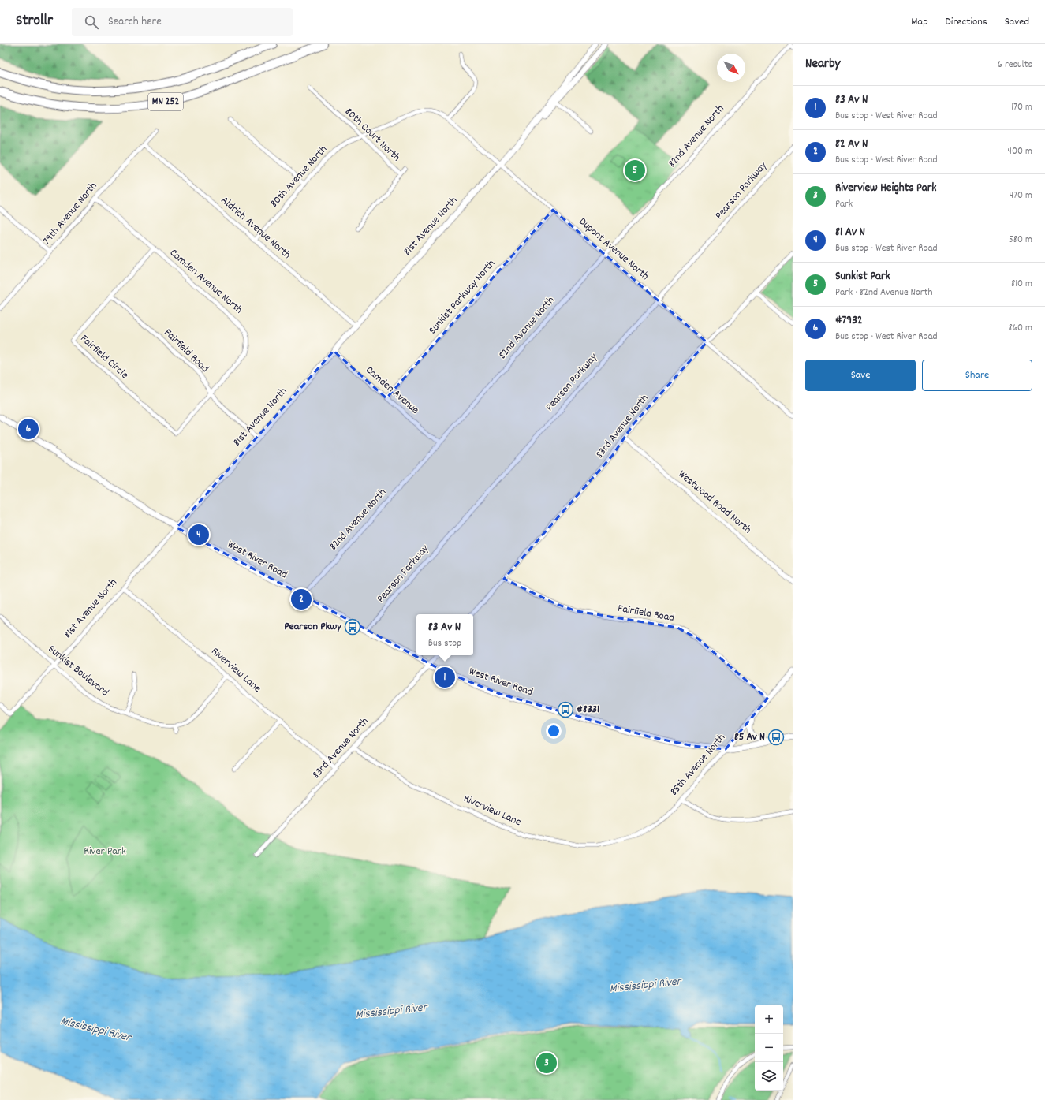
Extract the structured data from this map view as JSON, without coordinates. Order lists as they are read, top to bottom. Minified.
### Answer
{"streets":{"highway":["MN 252"],"street":["80th Court North","82nd Avenue North","80th Avenue North","Pearson Parkway","79th Avenue North","81st Avenue North","Aldrich Avenue North","Dupont Avenue North","Camden Avenue North","Sunkist Parkway North","Fairfield Road","Fairfield Circle","Camden Avenue","83rd Avenue North","Westwood Road North","West River Road","Riverview Lane","Sunkist Boulevard","85th Avenue North"]},"crossings":[["80th Court North","80th Avenue North"],["82nd Avenue North","Dupont Avenue North"],["82nd Avenue North","Camden Avenue"],["82nd Avenue North","West River Road"],["80th Avenue North","Aldrich Avenue North"],["80th Avenue North","Dupont Avenue North"],["Pearson Parkway","Dupont Avenue North"],["Pearson Parkway","West River Road"],["79th Avenue North","Aldrich Avenue North"],["79th Avenue North","Camden Avenue North"],["81st Avenue North","Aldrich Avenue North"],["81st Avenue North","Dupont Avenue North"],["81st Avenue North","Fairfield Road"],["81st Avenue North","Camden Avenue"],["81st Avenue North","West River Road"],["81st Avenue North","Riverview Lane"],["81st Avenue North","Sunkist Boulevard"],["Dupont Avenue North","Sunkist Parkway North"],["Dupont Avenue North","83rd Avenue North"],["Camden Avenue North","Fairfield Road"],["Camden Avenue North","Fairfield Circle"],["Sunkist Parkway North","Camden Avenue"],["Fairfield Road","Fairfield Circle"],["Fairfield Road","83rd Avenue North"],["Fairfield Road","85th Avenue North"],["83rd Avenue North","Westwood Road North"],["83rd Avenue North","West River Road"],["83rd Avenue North","Riverview Lane"],["West River Road","85th Avenue North"],["Riverview Lane","85th Avenue North"]],"water":["Mississippi River"],"parks":["River Park"],"places":{"bus stop":["Pearson Pkwy","#8331","85 Av N"]},"north":"bottom right","page":{"header":"Strollr","search":"Search here","nav":["Map","Directions","Saved"],"heading":["Nearby","6 results"],"list":[{"mark":"1","name":"83 Av N","note":"Bus stop · West River Road","value":"170 m"},{"mark":"2","name":"82 Av N","note":"Bus stop · West River Road","value":"400 m"},{"mark":"3","name":"Riverview Heights Park","note":"Park","value":"470 m"},{"mark":"4","name":"81 Av N","note":"Bus stop · West River Road","value":"580 m"},{"mark":"5","name":"Sunkist Park","note":"Park · 82nd Avenue North","value":"810 m"},{"mark":"6","name":"#7932","note":"Bus stop · West River Road","value":"860 m"}],"pins":["5","6","4","2","1","3"],"buttons":["Save","Share"],"popup":["83 Av N","Bus stop"],"map_buttons":["+","−"]}}
